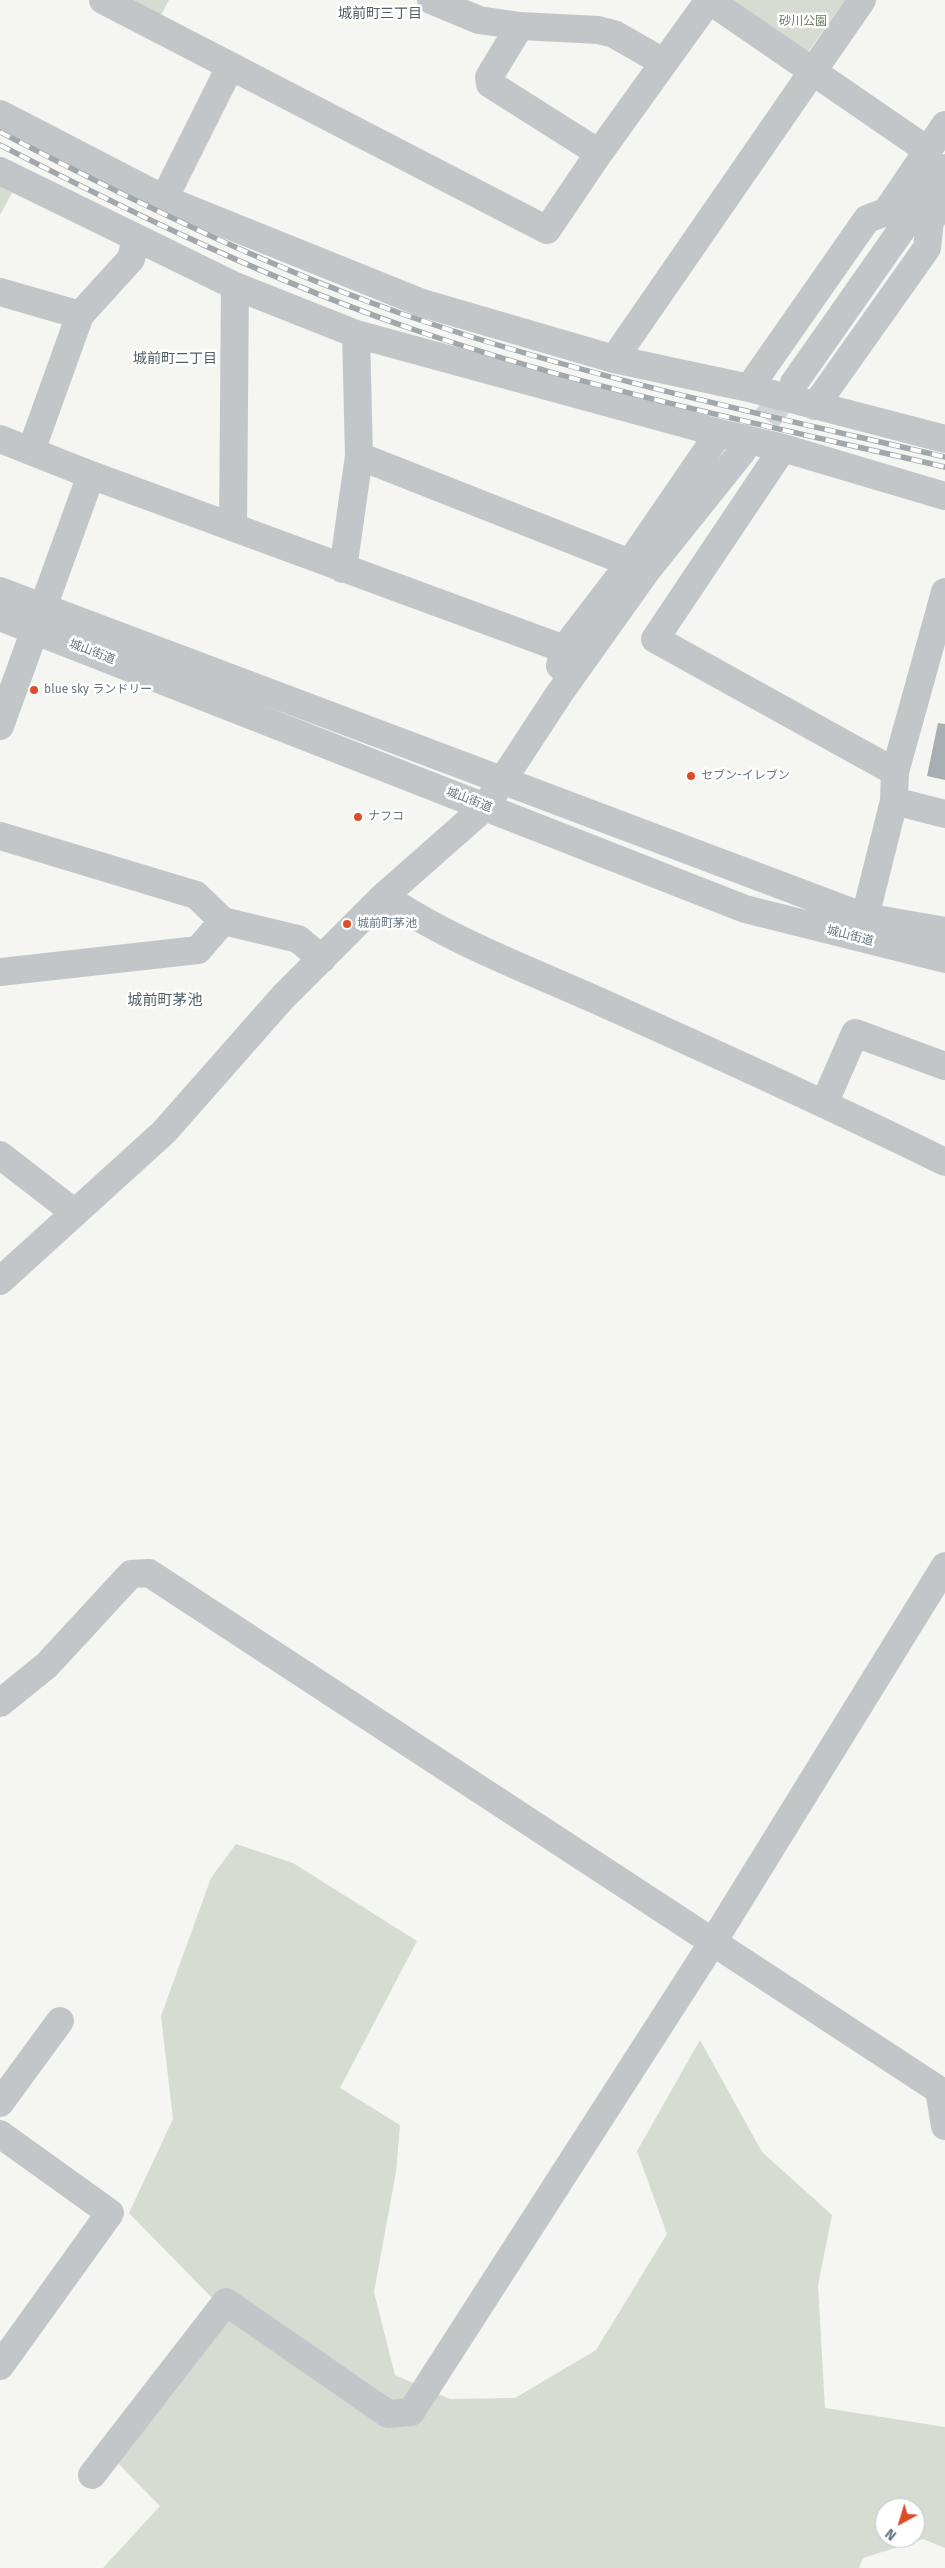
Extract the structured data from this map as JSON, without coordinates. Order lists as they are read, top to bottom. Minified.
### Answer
{"streets":{"street":["城山街道"]},"districts":["城前町三丁目","城前町二丁目","城前町茅池"],"parks":["砂川公園"],"places":["blue sky ランドリー","セブン-イレブン","ナフコ","城前町茅池"],"north":"bottom left"}
